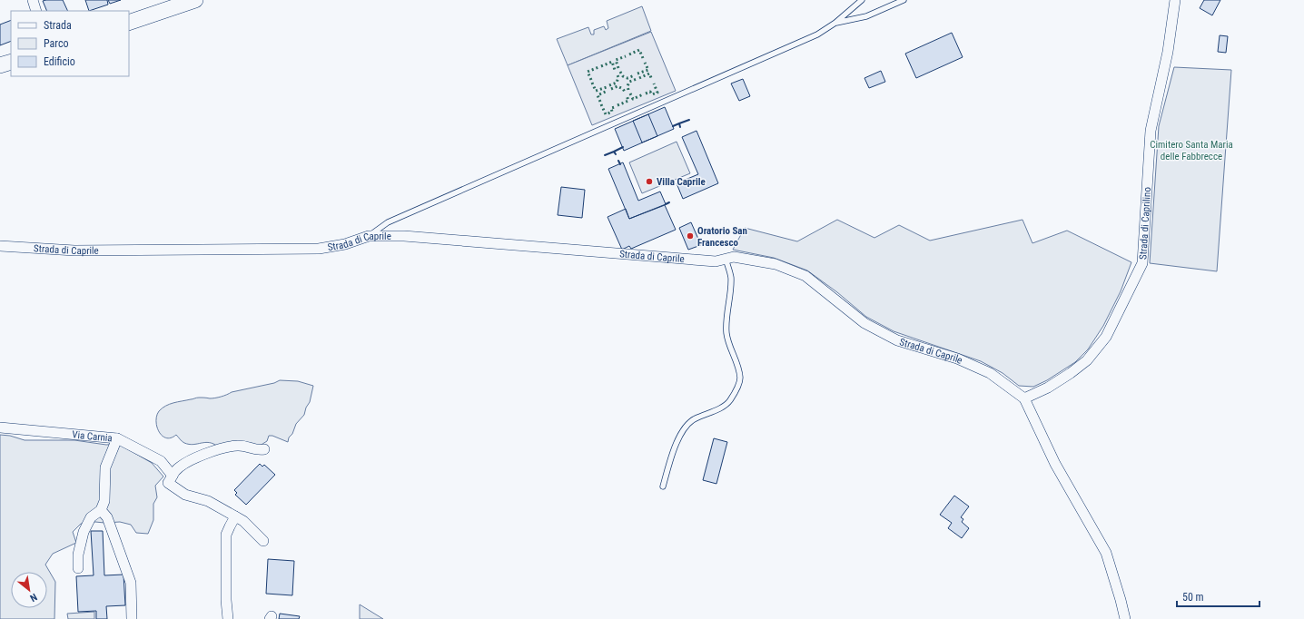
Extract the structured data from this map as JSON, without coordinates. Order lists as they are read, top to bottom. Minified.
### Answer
{"streets":{"street":["Strada di Caprilino","Strada di Caprile","Via Carnia"]},"crossings":[["Strada di Caprilino","Strada di Caprile"]],"parks":["Cimitero Santa Maria delle Fabbrecce"],"places":["Villa Caprile","Oratorio San Francesco"],"legend":["Strada","Parco","Edificio"],"scale_bar":"50 m","north":"bottom right"}
